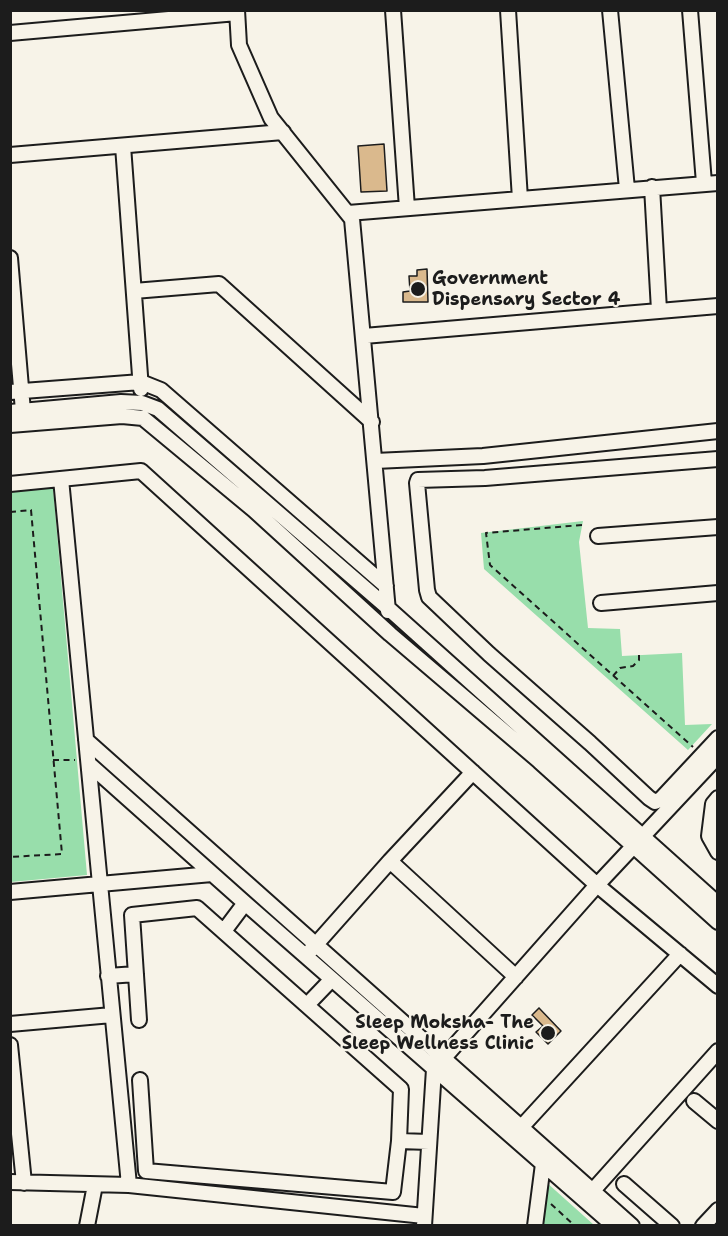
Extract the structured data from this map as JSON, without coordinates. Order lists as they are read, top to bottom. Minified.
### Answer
{"places":["Government Dispensary Sector 4","Sleep Moksha- The Sleep Wellness Clinic"]}
